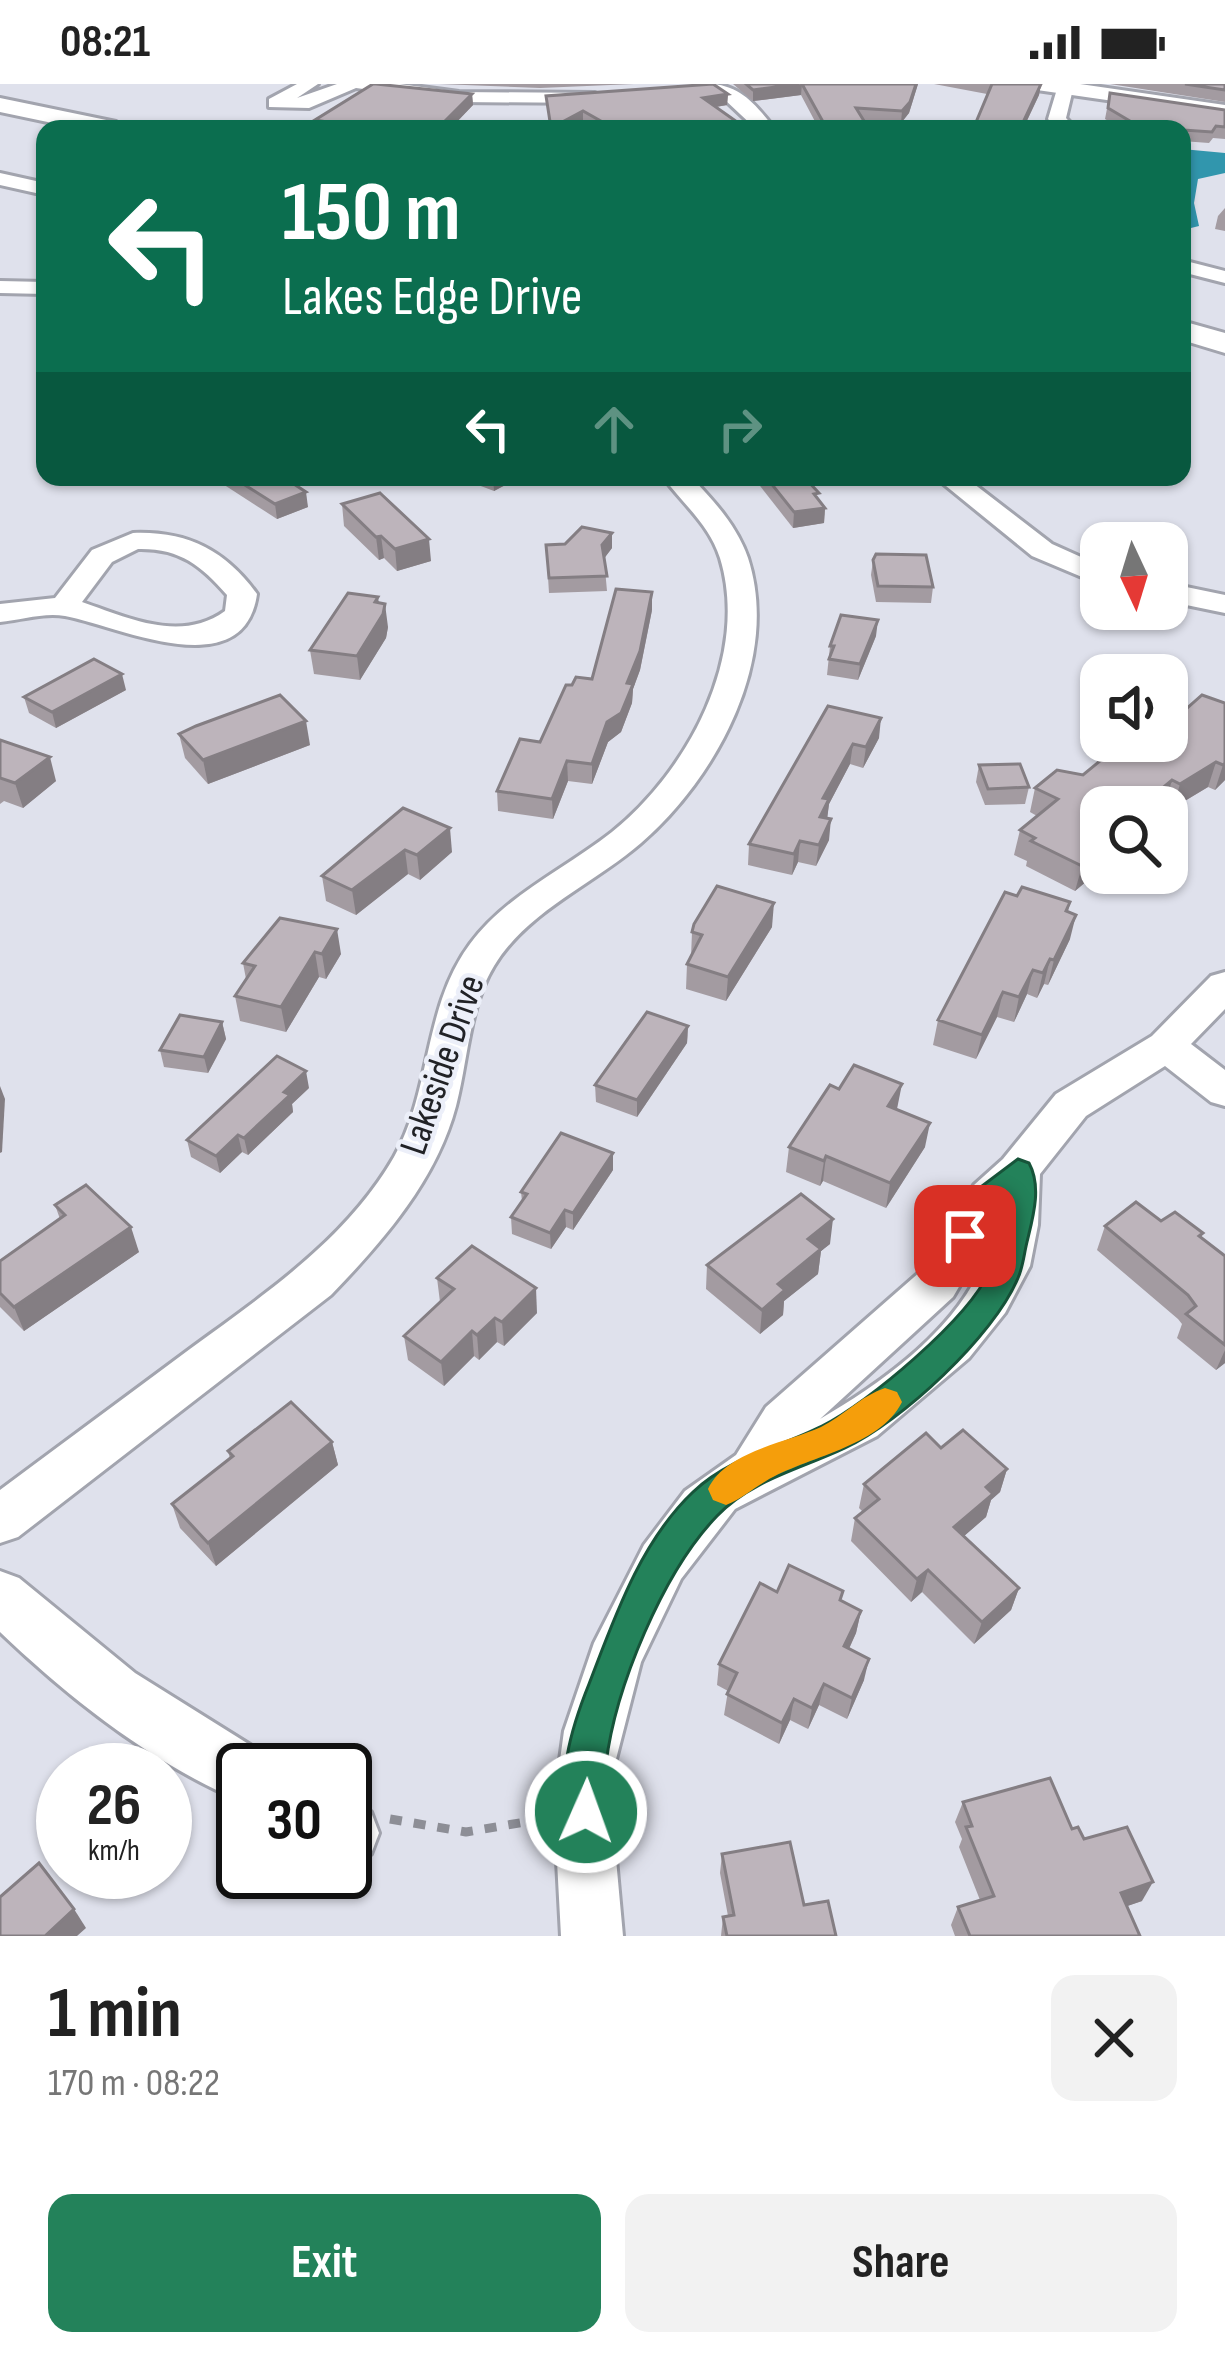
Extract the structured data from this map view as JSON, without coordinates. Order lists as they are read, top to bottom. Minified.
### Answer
{"streets":{"street":["Lakeside Drive"]},"north":"bottom","page":{"status":"08:21","turn":["150 m","Lakes Edge Drive"],"speed":"26 km/h","limit":"30","heading":["1 min","170 m · 08:22"],"buttons":["Exit","Share"]}}
